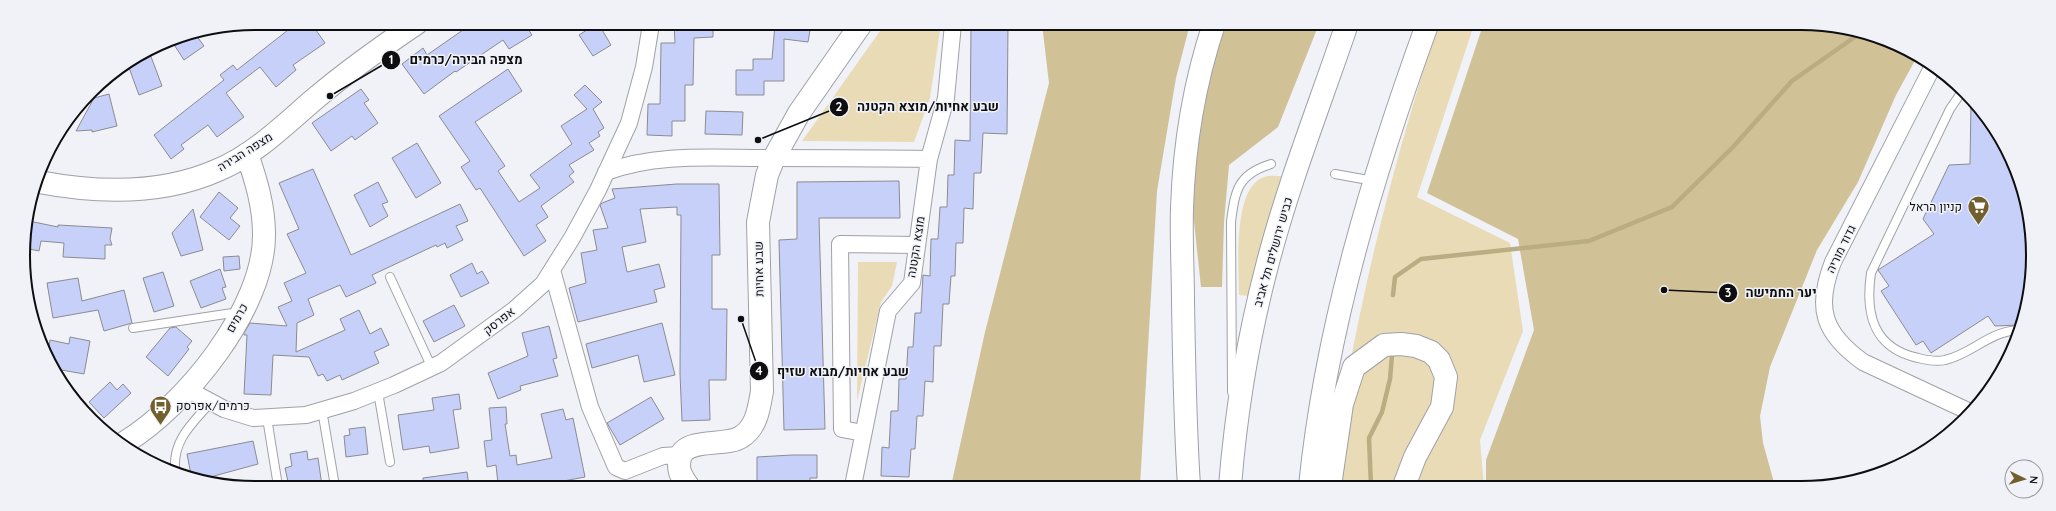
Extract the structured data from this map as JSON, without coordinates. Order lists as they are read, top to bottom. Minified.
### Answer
{"streets":{"main road":["מצפה הבירה","כביש ירושלים תל אביב","שבע אחיות","כרמים"],"street":["מוצא הקטנה","גדוד מוריה","אפרסק"]},"crossings":[["מצפה הבירה","כרמים"],["כרמים","אפרסק"]],"places":{"other":["מצפה הבירה/כרמים","שבע אחיות/מוצא הקטנה","יער החמישה","שבע אחיות/מבוא שזיף"],"supermarket":["קניון הראל"],"bus stop":["כרמים/אפרסק"]},"north":"right"}
